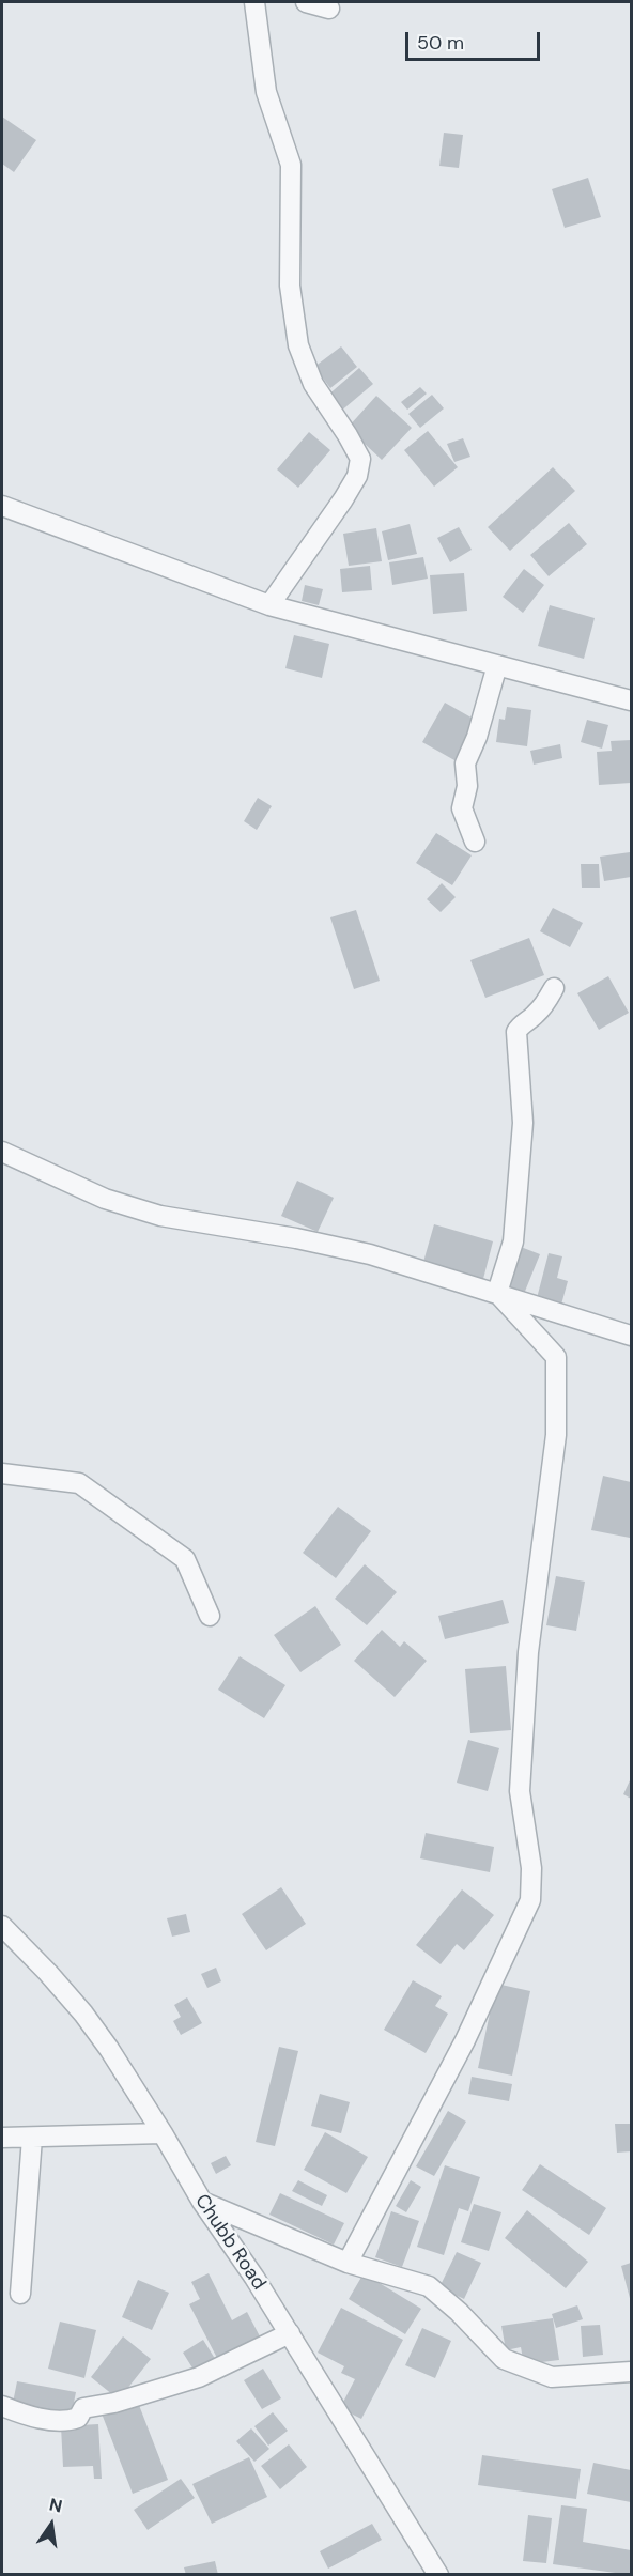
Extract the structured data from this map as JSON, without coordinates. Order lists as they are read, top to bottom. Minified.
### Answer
{"streets":{"street":["Chubb Road"]},"scale_bar":"50 m","north":"top"}
